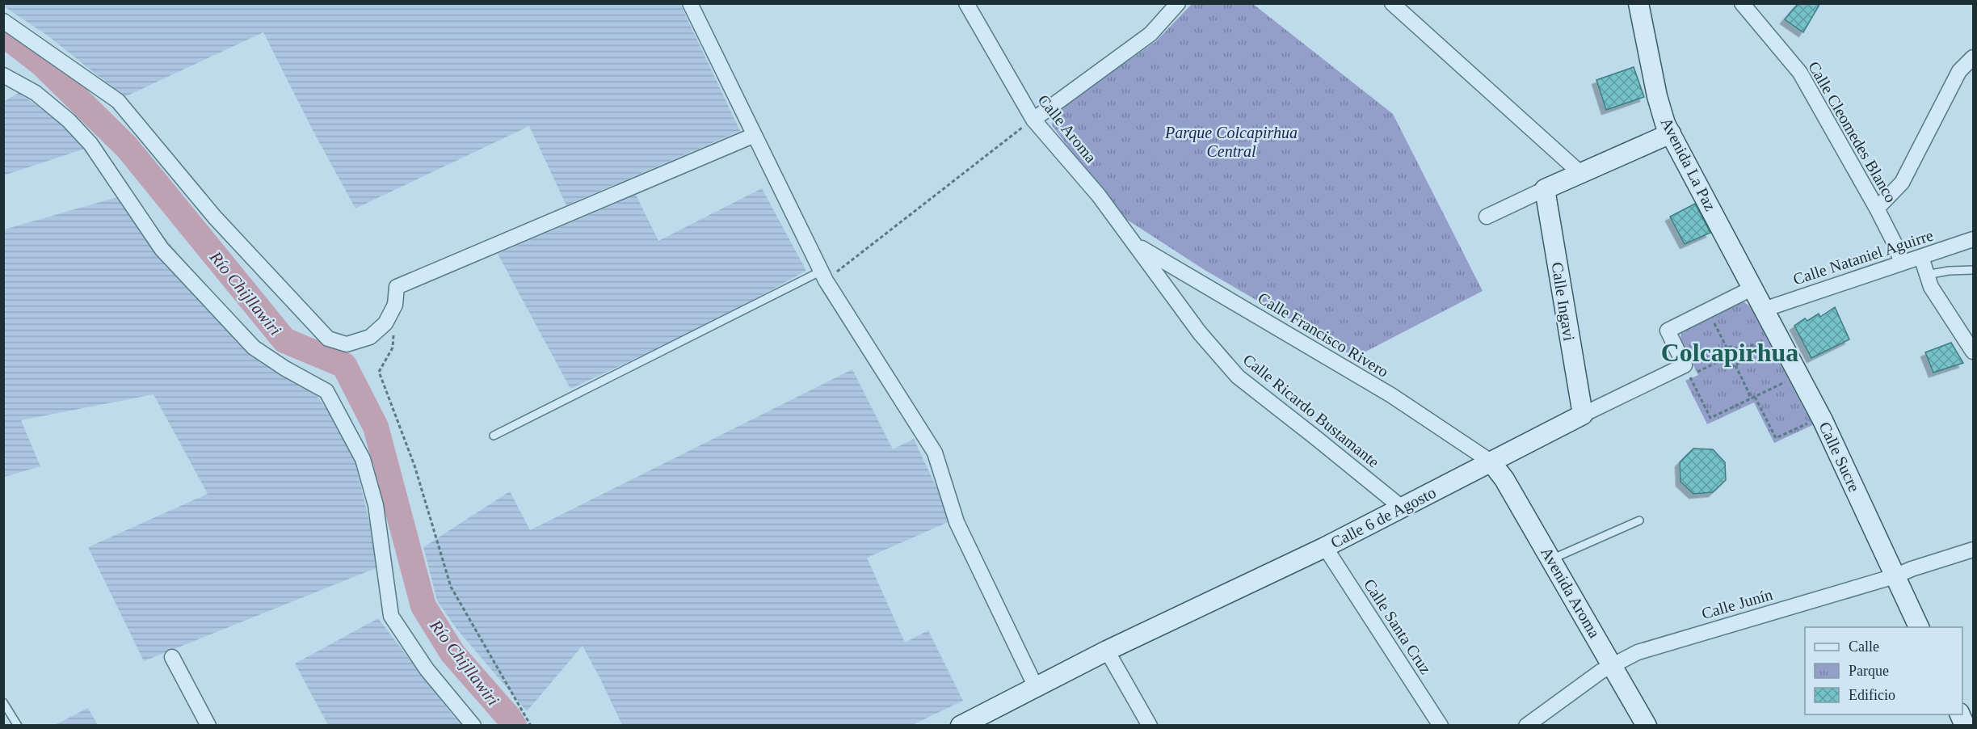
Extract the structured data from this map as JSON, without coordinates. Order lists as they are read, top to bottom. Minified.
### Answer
{"streets":{"main road":["Avenida La Paz","Calle Ingavi","Calle Sucre","Calle 6 de Agosto","Avenida Aroma"],"street":["Calle Aroma","Calle Cleomedes Blanco","Calle Nataniel Aguirre","Calle Francisco Rivero","Calle Ricardo Bustamante","Calle Junín","Calle Santa Cruz"]},"crossings":[["Calle Aroma","Calle Francisco Rivero"],["Calle Aroma","Calle Ricardo Bustamante"],["Calle Cleomedes Blanco","Calle Nataniel Aguirre"],["Avenida La Paz","Calle Sucre"],["Avenida La Paz","Calle 6 de Agosto"],["Calle Nataniel Aguirre","Calle Sucre"],["Calle Ingavi","Calle 6 de Agosto"],["Calle Francisco Rivero","Calle Ricardo Bustamante"],["Calle Francisco Rivero","Calle 6 de Agosto"],["Calle Francisco Rivero","Avenida Aroma"],["Calle Ricardo Bustamante","Calle 6 de Agosto"],["Calle Sucre","Calle 6 de Agosto"],["Calle Sucre","Calle Junín"],["Calle 6 de Agosto","Avenida Aroma"],["Calle 6 de Agosto","Calle Santa Cruz"],["Avenida Aroma","Calle Junín"]],"districts":["Colcapirhua"],"water":["Río Chijllawiri"],"parks":["Parque Colcapirhua Central"],"legend":["Calle","Parque","Edificio"]}
